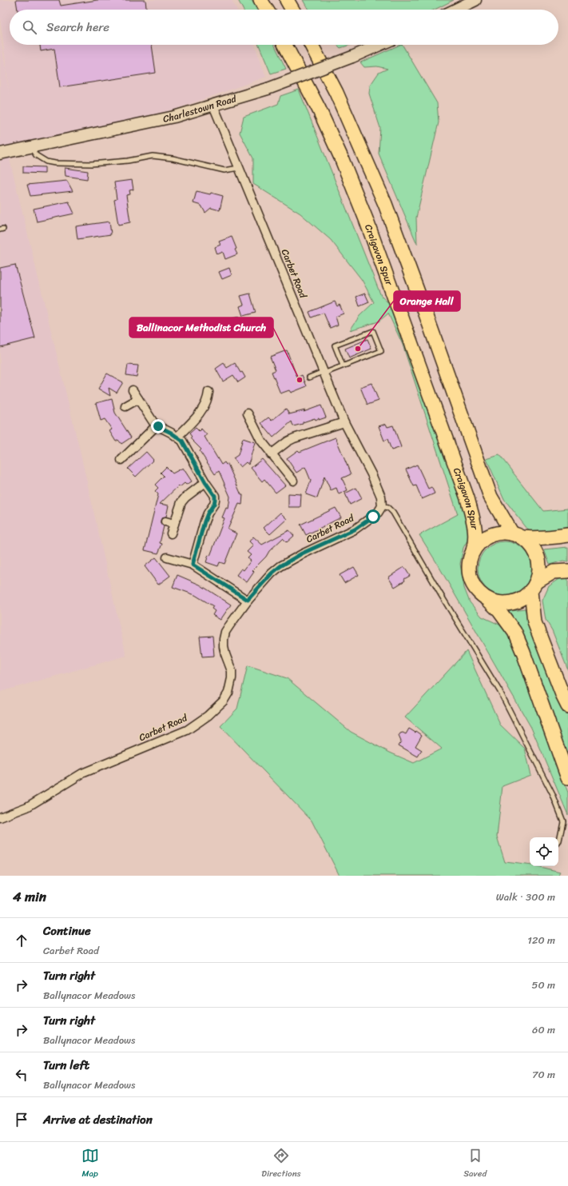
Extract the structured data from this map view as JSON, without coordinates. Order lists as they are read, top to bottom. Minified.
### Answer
{"streets":{"highway":["Craigavon Spur"],"main road":["Charlestown Road"],"street":["Carbet Road"]},"crossings":[["Charlestown Road","Carbet Road"]],"places":["Orange Hall","Ballinacor Methodist Church"],"page":{"search":"Search here","heading":["4 min","Walk · 300 m"],"list":[["Continue","Carbet Road","120 m"],["Turn right","Ballynacor Meadows","50 m"],["Turn right","Ballynacor Meadows","60 m"],["Turn left","Ballynacor Meadows","70 m"],"Arrive at destination"],"nav":["Map","Directions","Saved"]}}
